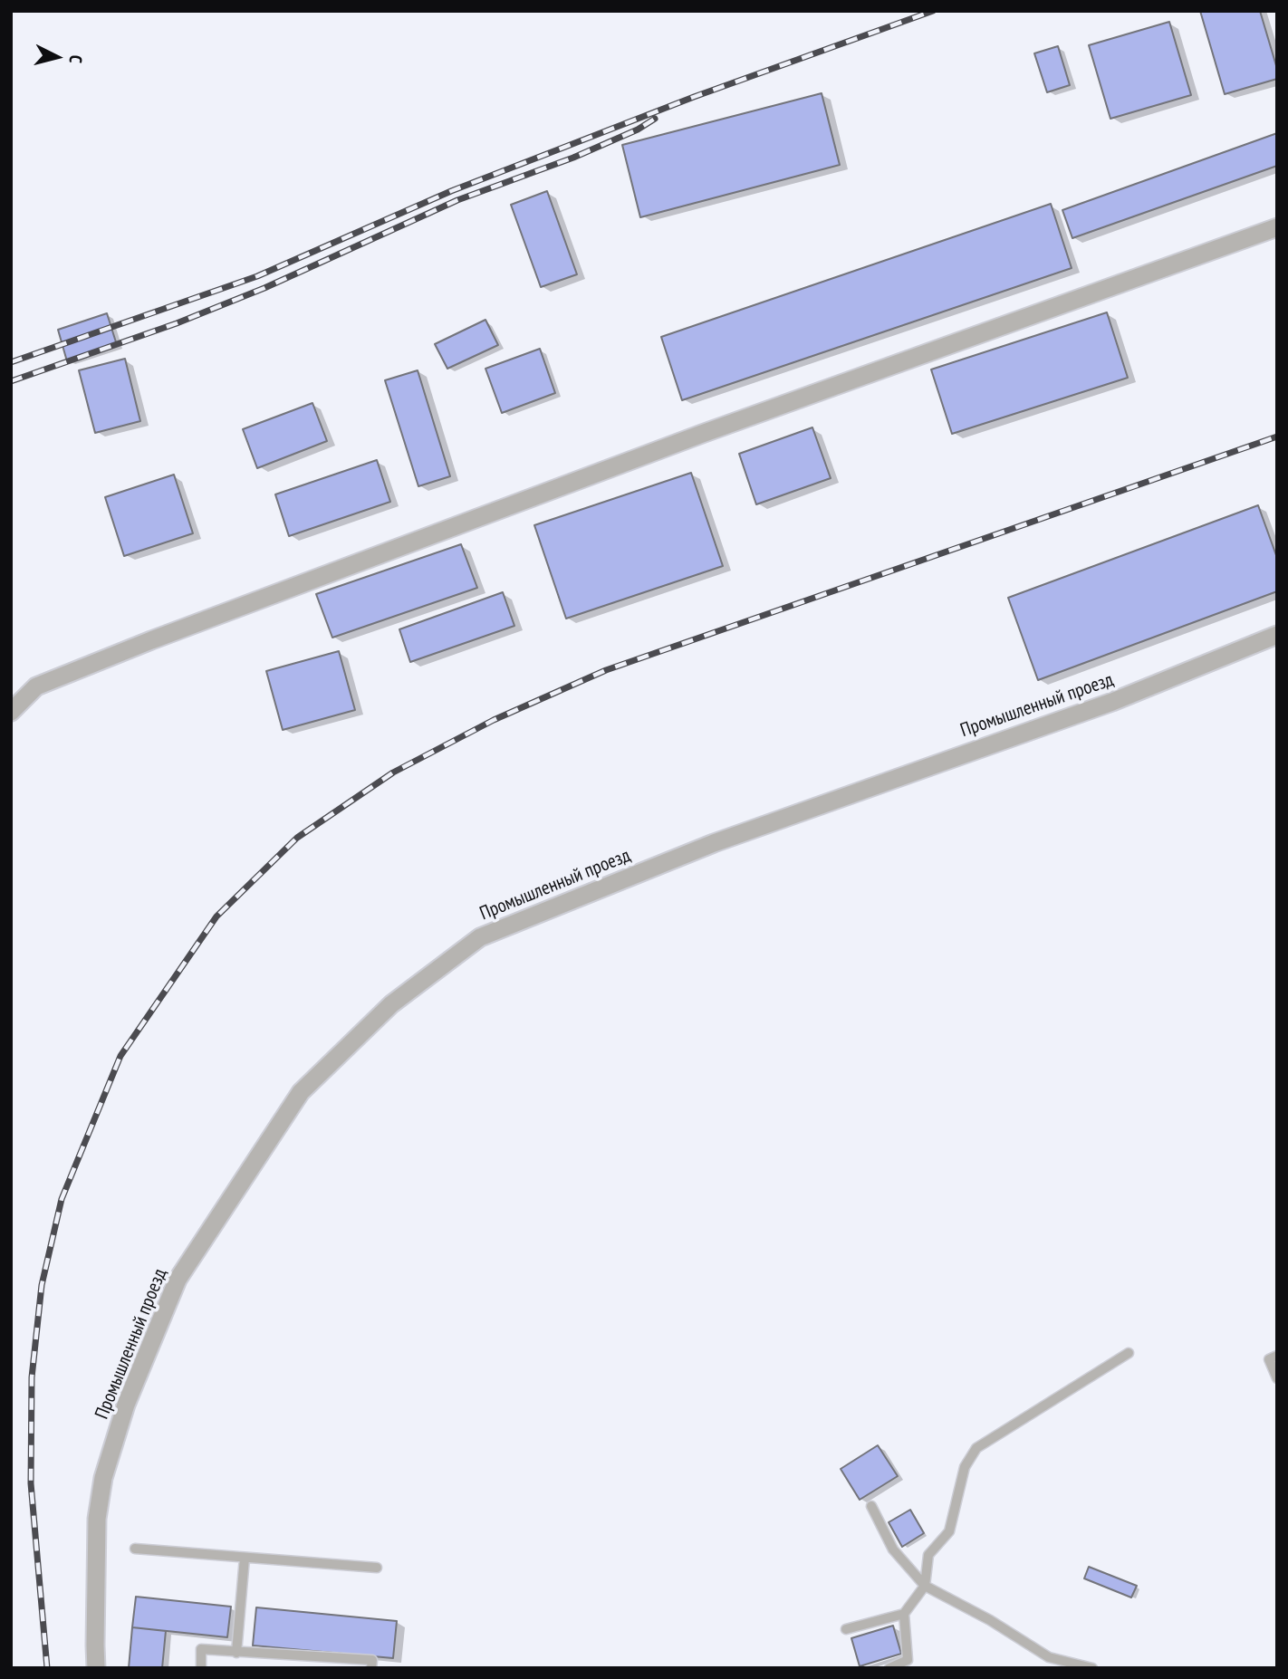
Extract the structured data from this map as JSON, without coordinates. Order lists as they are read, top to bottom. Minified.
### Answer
{"streets":{"street":["Промышленный проезд"]},"north":"right"}
